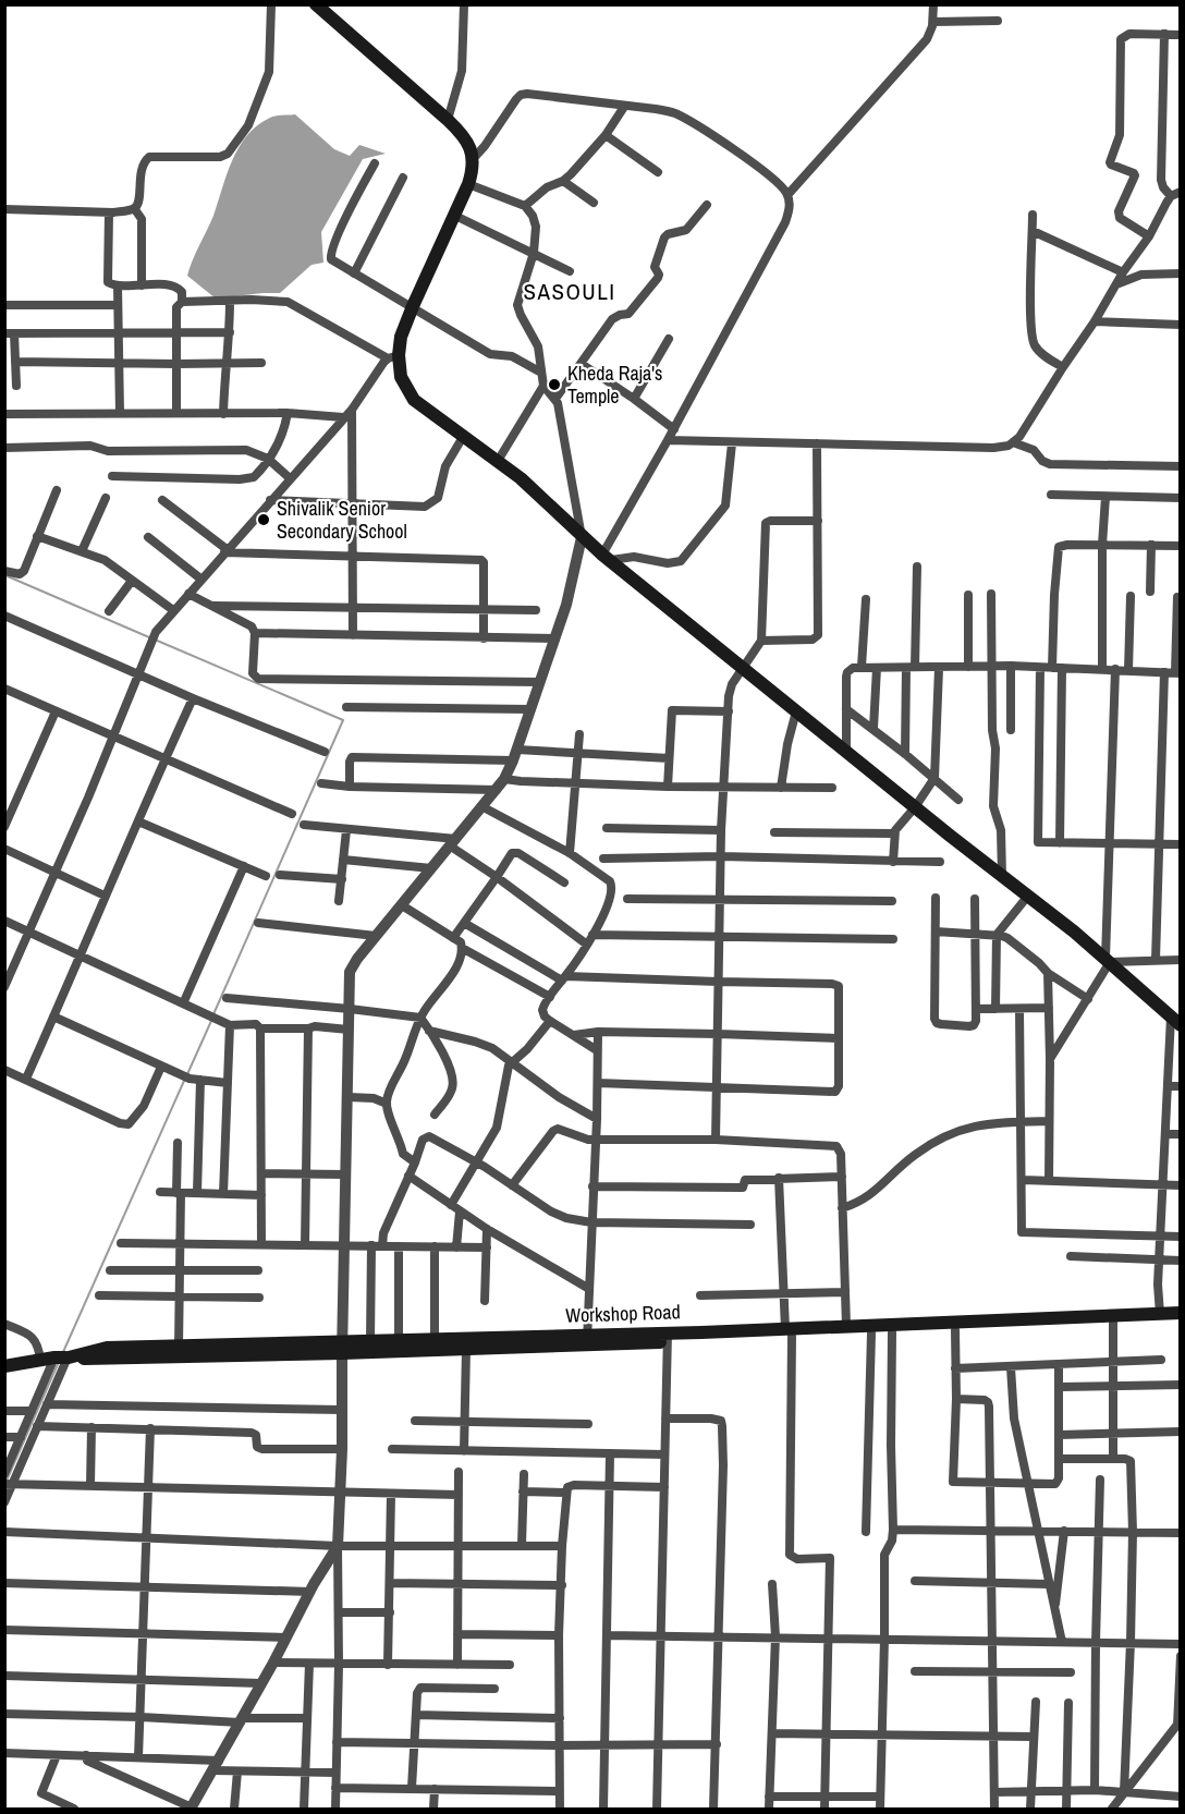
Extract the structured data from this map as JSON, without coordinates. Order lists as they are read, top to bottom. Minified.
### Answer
{"streets":{"main road":["Workshop Road"]},"districts":["SASOULI"],"places":["Kheda Raja's Temple","Shivalik Senior Secondary School"]}
